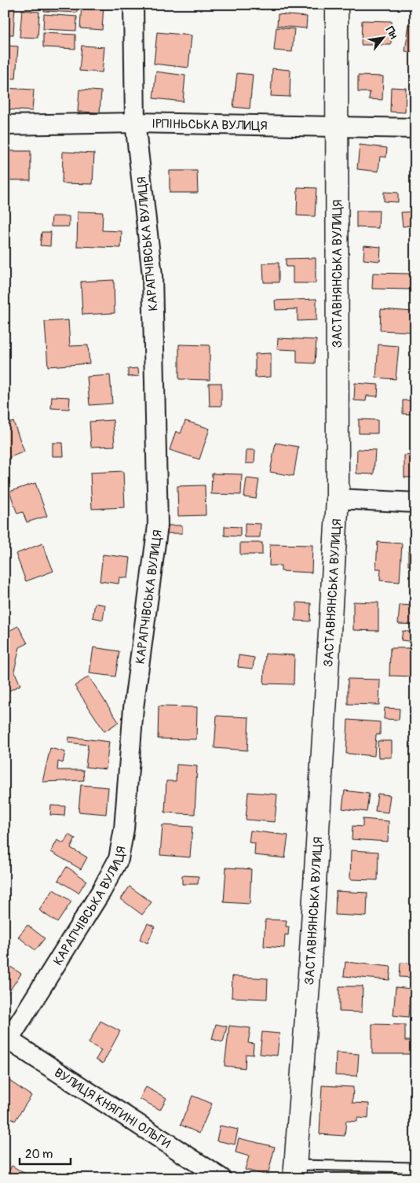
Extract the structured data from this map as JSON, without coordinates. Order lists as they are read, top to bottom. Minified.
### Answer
{"streets":{"street":["ІРПІНЬСЬКА ВУЛИЦЯ","КАРАПЧІВСЬКА ВУЛИЦЯ","ЗАСТАВНЯНСЬКА ВУЛИЦЯ","ВУЛИЦЯ КНЯГИНІ ОЛЬГИ"]},"crossings":[["ІРПІНЬСЬКА ВУЛИЦЯ","КАРАПЧІВСЬКА ВУЛИЦЯ"],["ІРПІНЬСЬКА ВУЛИЦЯ","ЗАСТАВНЯНСЬКА ВУЛИЦЯ"],["КАРАПЧІВСЬКА ВУЛИЦЯ","ВУЛИЦЯ КНЯГИНІ ОЛЬГИ"]],"scale_bar":"20 m","north":"top right"}
